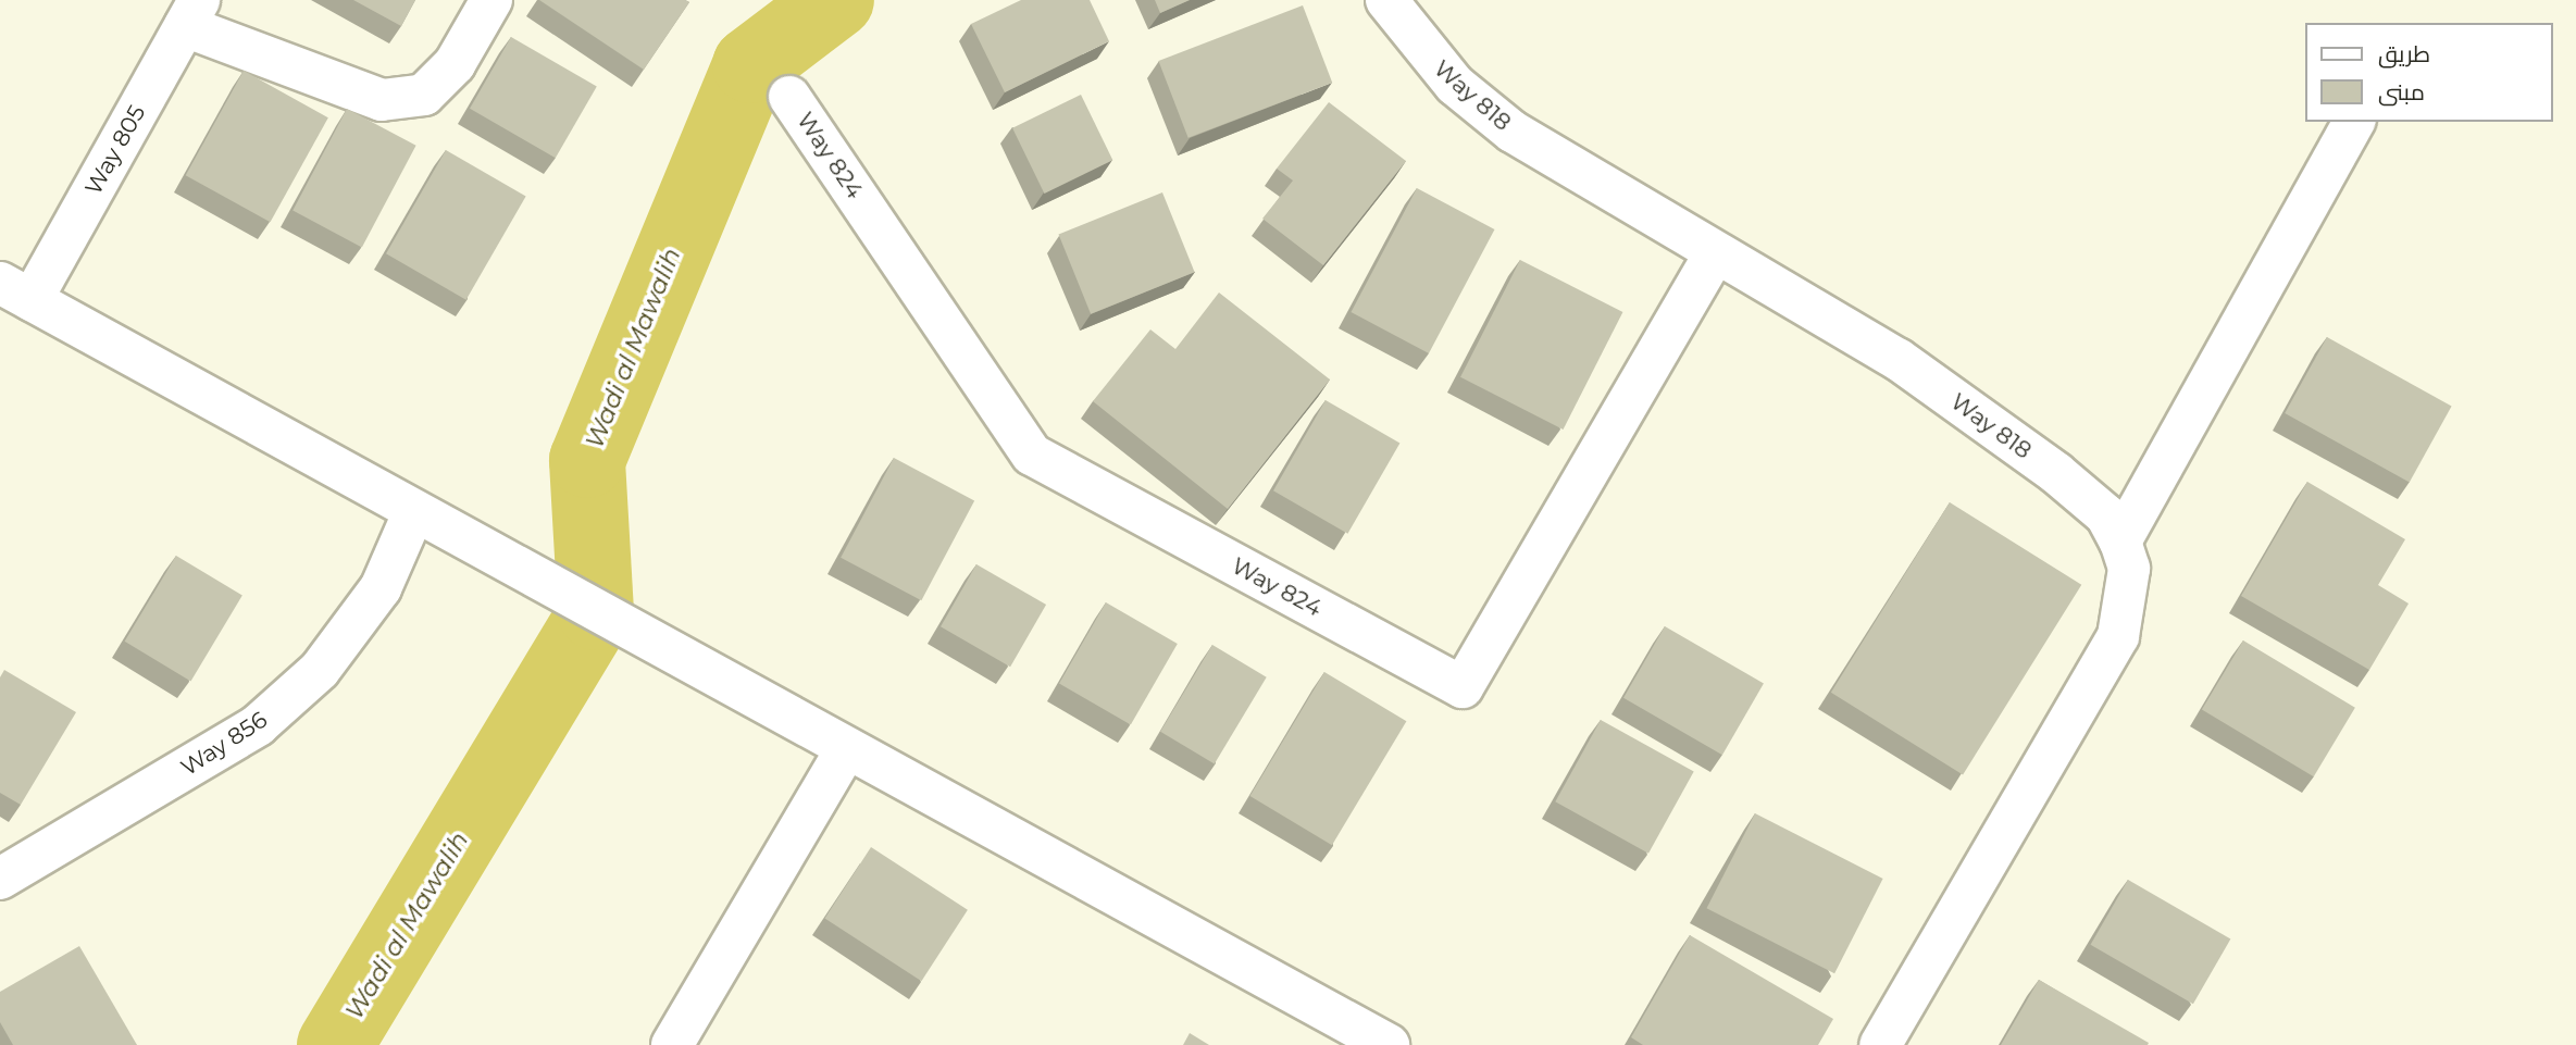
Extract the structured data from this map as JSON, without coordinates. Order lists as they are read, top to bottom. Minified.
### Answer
{"streets":{"street":["Way 818","Way 805","Way 824","Way 856"]},"crossings":[["Way 818","Way 824"]],"water":["Wadi al Mawalih"],"legend":["طريق","مبنى"]}
